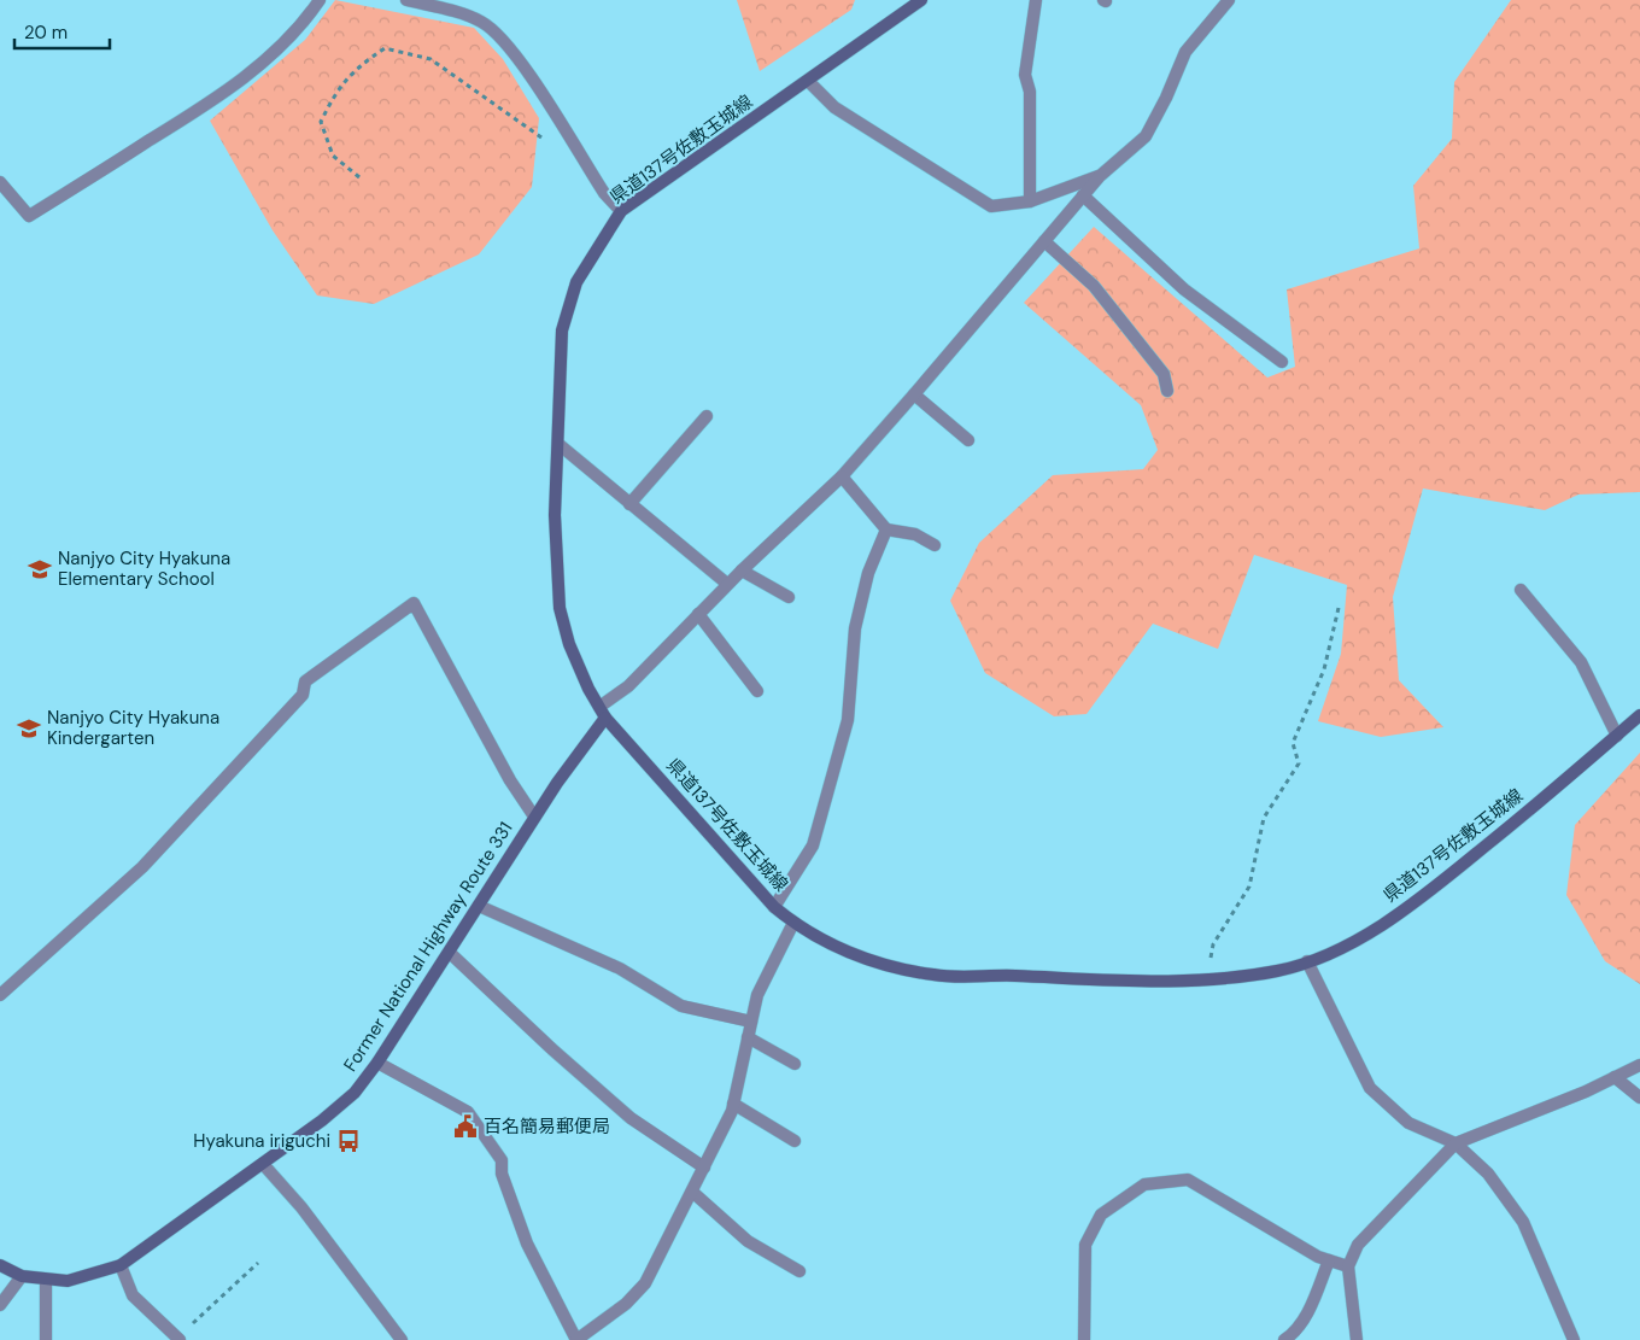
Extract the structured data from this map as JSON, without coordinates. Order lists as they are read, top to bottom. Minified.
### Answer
{"streets":{"main road":["県道137号佐敷玉城線","Former National Highway Route 331"]},"crossings":[["県道137号佐敷玉城線","Former National Highway Route 331"]],"places":{"school or university":["Nanjyo City Hyakuna Elementary School","Nanjyo City Hyakuna Kindergarten"],"public building":["百名簡易郵便局"],"bus stop":["Hyakuna iriguchi"]},"scale_bar":"20 m"}
